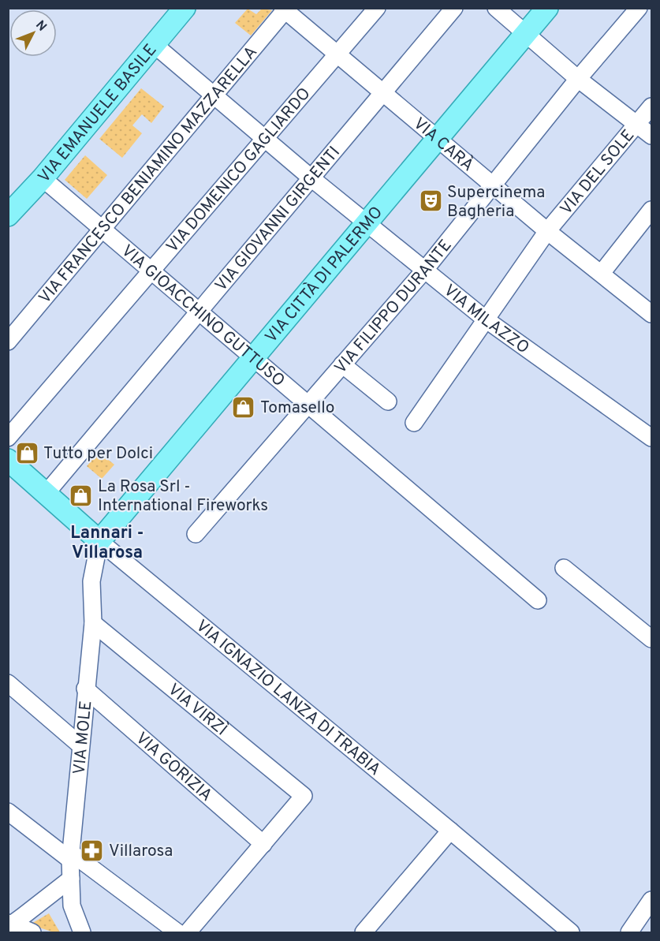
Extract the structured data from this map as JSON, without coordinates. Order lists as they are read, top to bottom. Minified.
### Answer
{"streets":{"main road":["VIA EMANUELE BASILE","VIA CITTÀ DI PALERMO","VIA IGNAZIO LANZA DI TRABIA"],"street":["VIA CARÀ","VIA DOMENICO GAGLIARDO","VIA DEL SOLE","VIA FRANCESCO BENIAMINO MAZZARELLA","VIA GIOVANNI GIRGENTI","VIA FILIPPO DURANTE","VIA GIOACCHINO GUTTUSO","VIA MILAZZO","VIA VIRZÌ","VIA MOLE","VIA GORIZIA"]},"crossings":[["VIA EMANUELE BASILE","VIA GIOACCHINO GUTTUSO"],["VIA EMANUELE BASILE","VIA MILAZZO"],["VIA CARÀ","VIA DOMENICO GAGLIARDO"],["VIA CARÀ","VIA DEL SOLE"],["VIA CARÀ","VIA FRANCESCO BENIAMINO MAZZARELLA"],["VIA CARÀ","VIA GIOVANNI GIRGENTI"],["VIA CARÀ","VIA CITTÀ DI PALERMO"],["VIA CARÀ","VIA FILIPPO DURANTE"],["VIA DOMENICO GAGLIARDO","VIA GIOACCHINO GUTTUSO"],["VIA DOMENICO GAGLIARDO","VIA MILAZZO"],["VIA DEL SOLE","VIA MILAZZO"],["VIA FRANCESCO BENIAMINO MAZZARELLA","VIA GIOACCHINO GUTTUSO"],["VIA FRANCESCO BENIAMINO MAZZARELLA","VIA MILAZZO"],["VIA GIOVANNI GIRGENTI","VIA GIOACCHINO GUTTUSO"],["VIA GIOVANNI GIRGENTI","VIA MILAZZO"],["VIA GIOVANNI GIRGENTI","VIA IGNAZIO LANZA DI TRABIA"],["VIA CITTÀ DI PALERMO","VIA GIOACCHINO GUTTUSO"],["VIA CITTÀ DI PALERMO","VIA MILAZZO"],["VIA CITTÀ DI PALERMO","VIA IGNAZIO LANZA DI TRABIA"],["VIA CITTÀ DI PALERMO","VIA MOLE"],["VIA FILIPPO DURANTE","VIA GIOACCHINO GUTTUSO"],["VIA FILIPPO DURANTE","VIA MILAZZO"],["VIA IGNAZIO LANZA DI TRABIA","VIA MOLE"],["VIA VIRZÌ","VIA MOLE"],["VIA VIRZÌ","VIA GORIZIA"],["VIA MOLE","VIA GORIZIA"]],"districts":["Lannari - Villarosa"],"places":{"theatre":["Supercinema Bagheria"],"shop":["Tomasello","Tutto per Dolci","La Rosa Srl - International Fireworks"],"pharmacy":["Villarosa"]},"north":"top right"}
